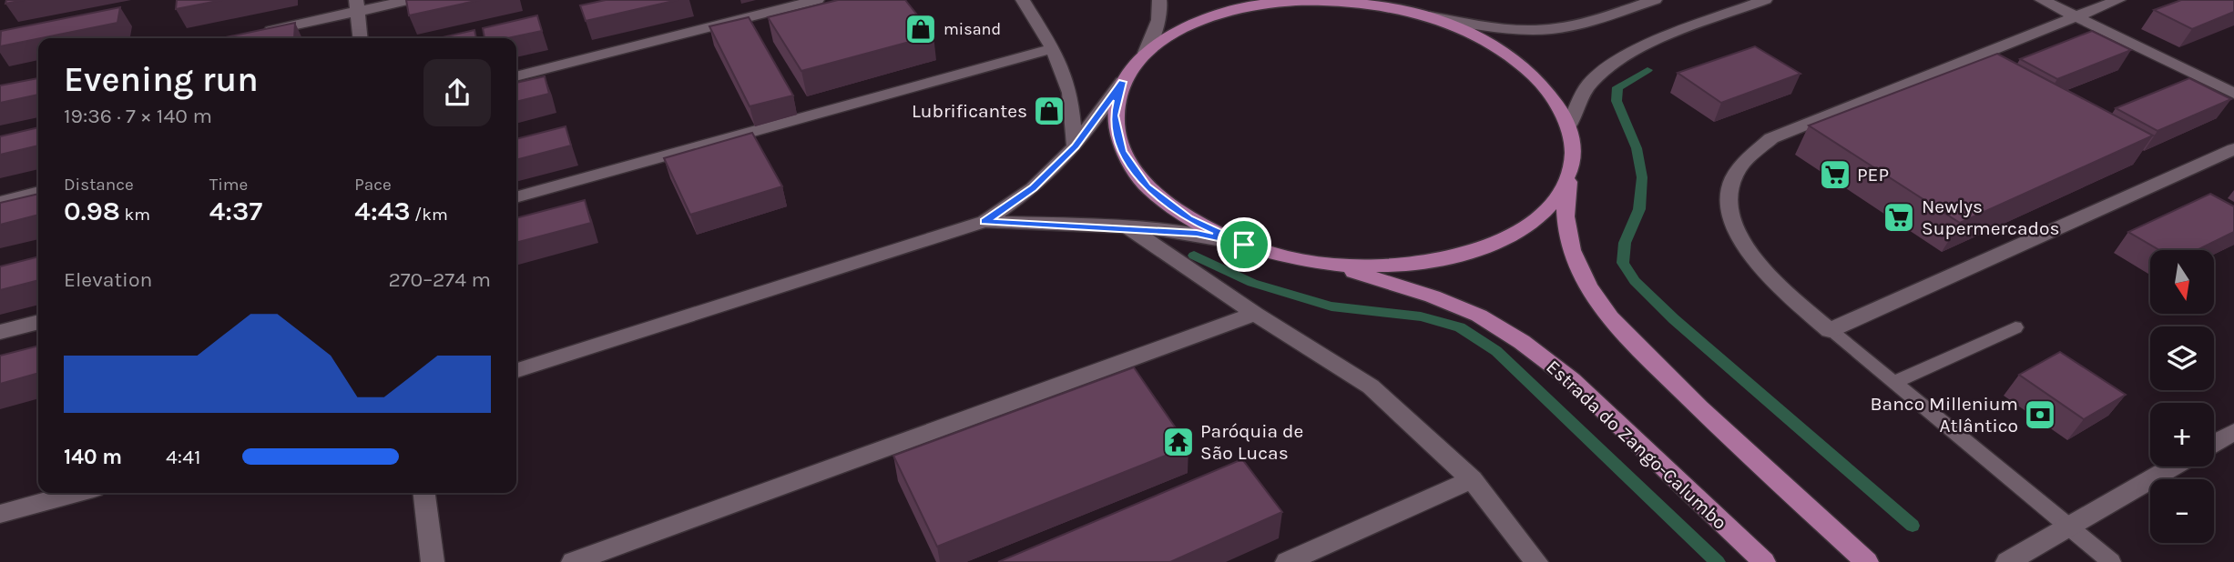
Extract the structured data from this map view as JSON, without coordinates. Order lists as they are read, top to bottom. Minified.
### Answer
{"streets":{"main road":["Estrada do Zango-Calumbo"]},"places":{"shop":["misand","Lubrificantes"],"supermarket":["PEP","Newlys Supermercados"],"bank":["Banco Millenium Atlântico"],"temple":["Paróquia de São Lucas"]},"north":"bottom","page":{"heading":["Evening run","19:36 · 7 × 140 m"],"stats":[["Distance","0.98 km"],["Time","4:37"],["Pace","4:43 /km"]],"map_buttons":["+","−"],"chart":["Elevation","270–274 m"],"list":[{"name":"140 m","note":"4:41"}]}}
